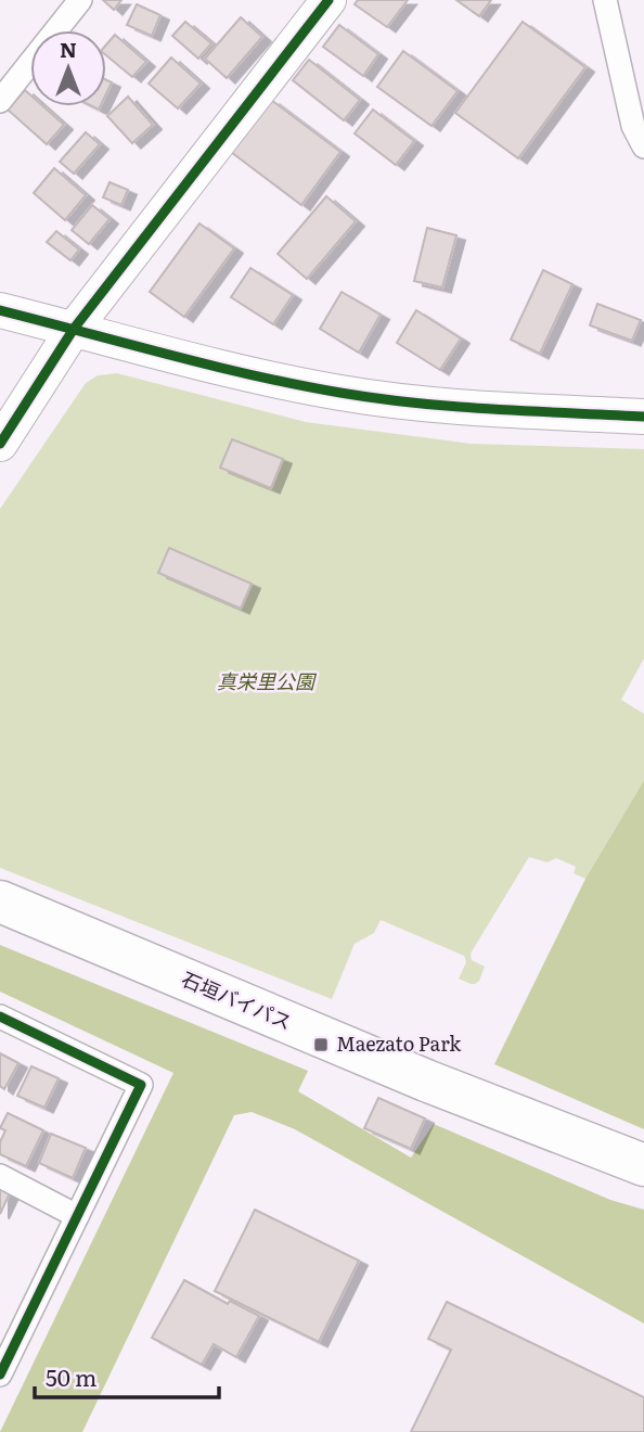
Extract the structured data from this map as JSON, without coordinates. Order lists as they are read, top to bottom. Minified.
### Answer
{"streets":{"highway":["石垣バイパス"]},"parks":["真栄里公園"],"places":{"transit":["Maezato Park"]},"scale_bar":"50 m","north":"top"}
